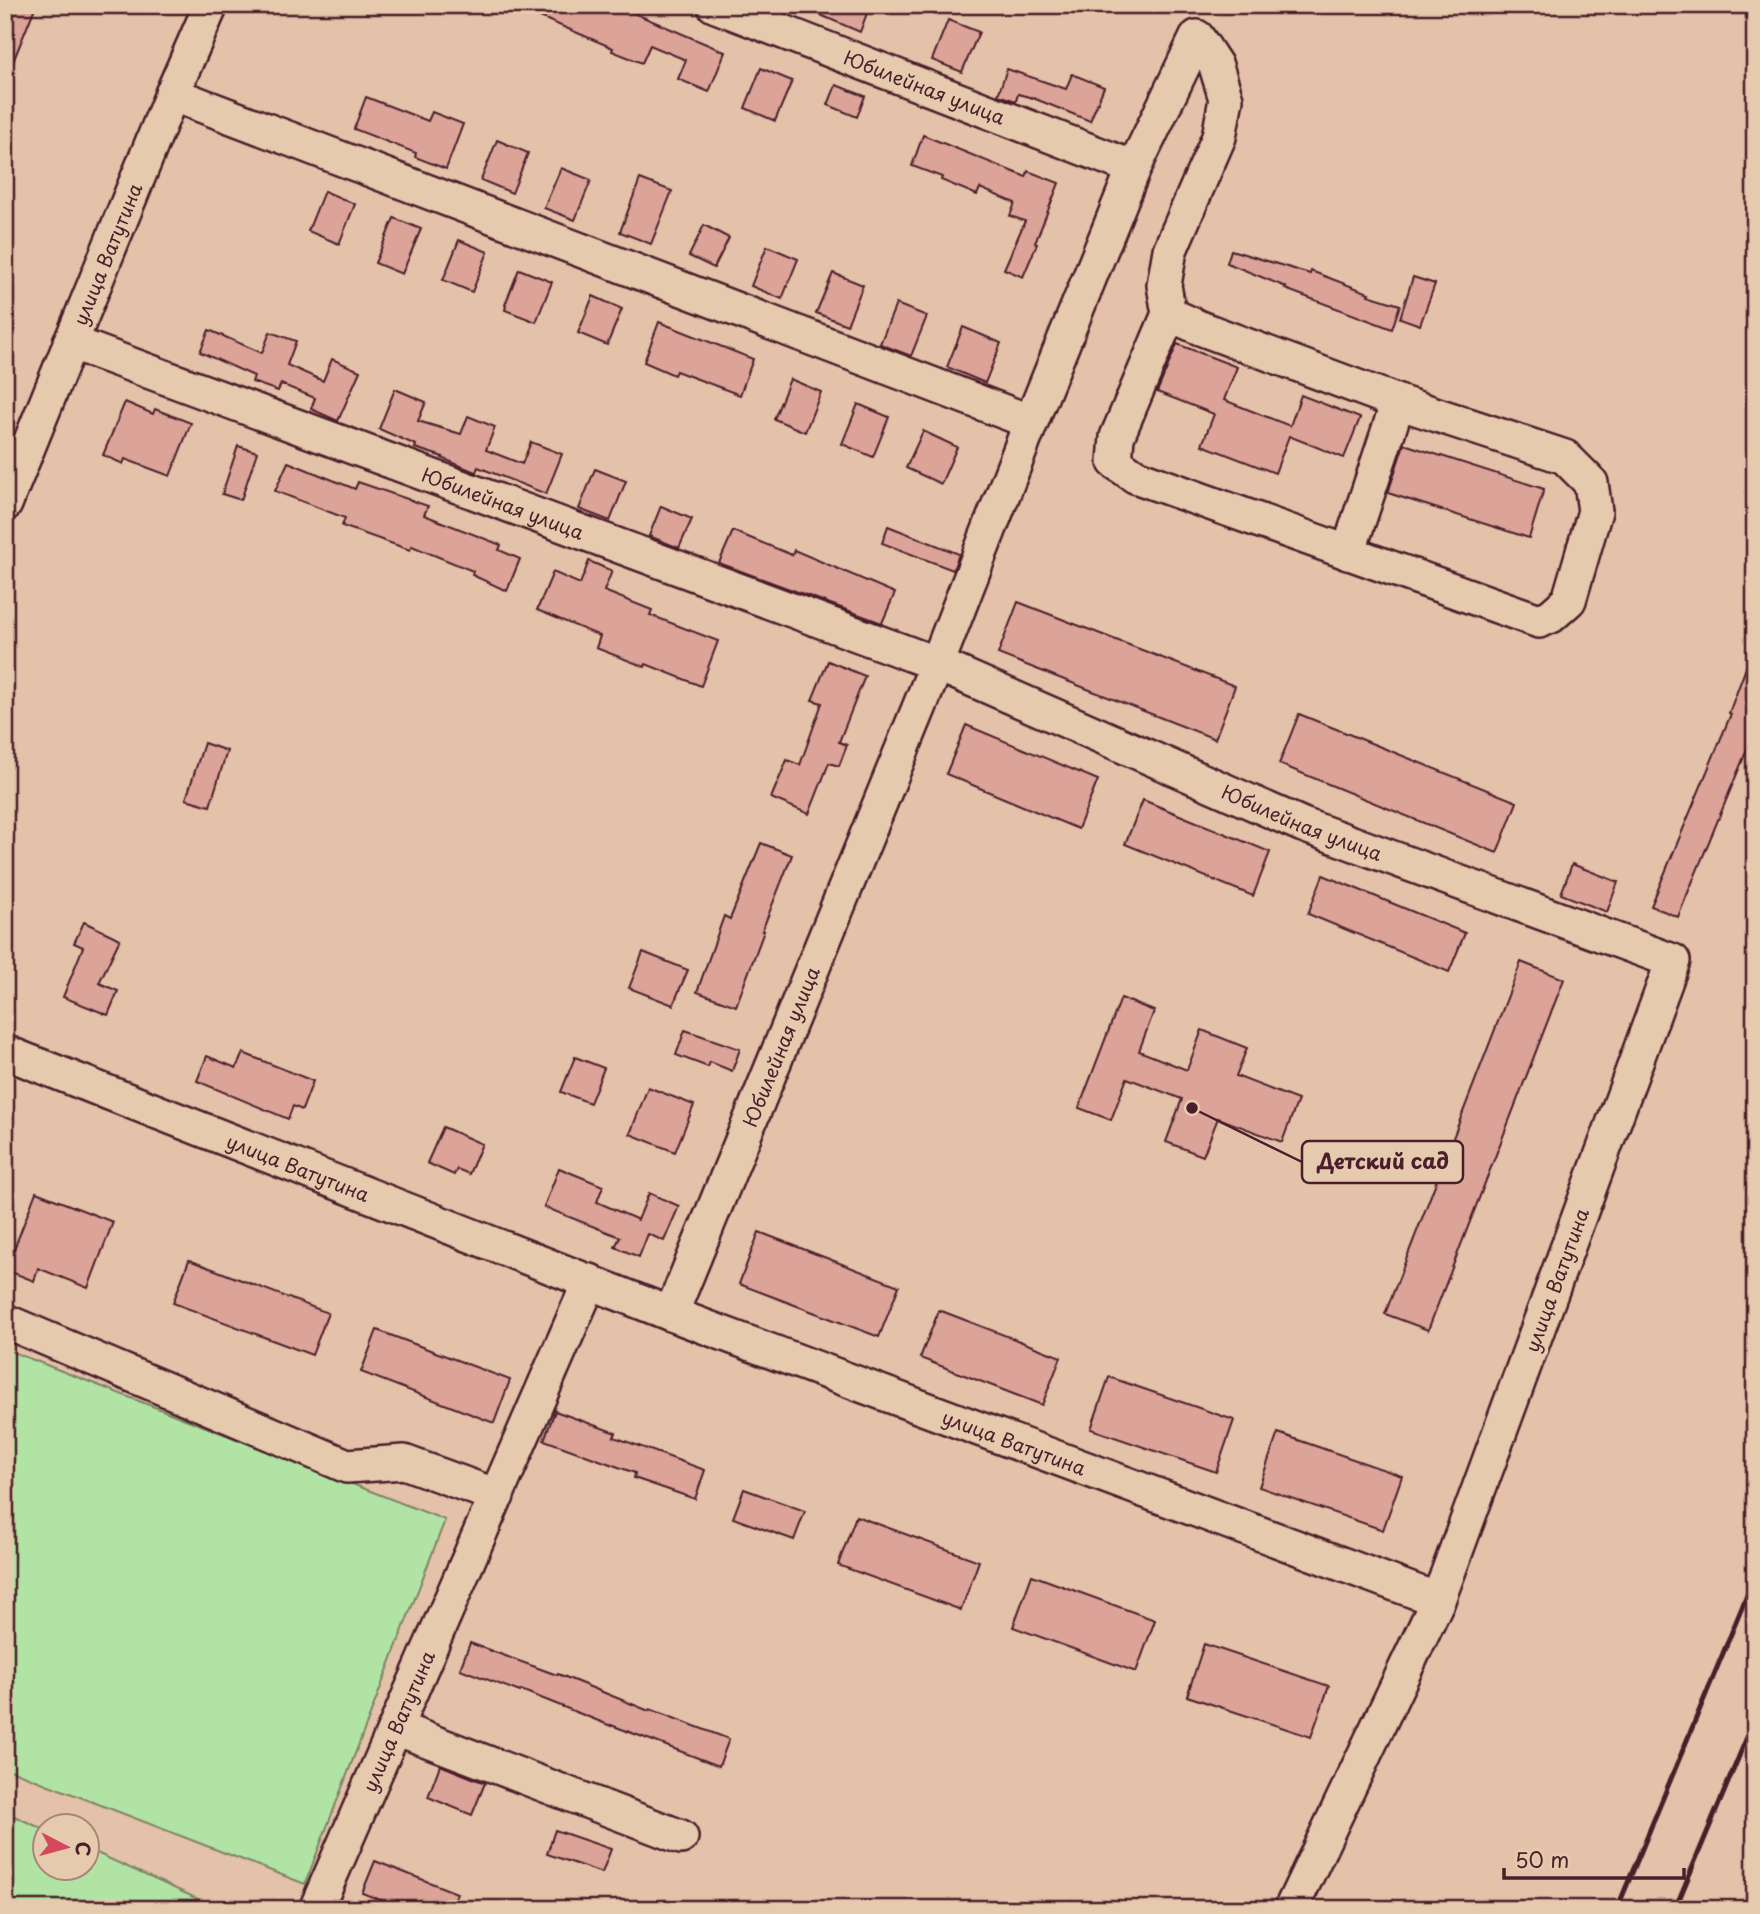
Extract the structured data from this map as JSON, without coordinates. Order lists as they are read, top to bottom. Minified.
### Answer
{"streets":{"street":["Юбилейная улица","улица Ватутина"]},"crossings":[["Юбилейная улица","улица Ватутина"]],"places":["Детский сад"],"scale_bar":"50 m","north":"right"}
